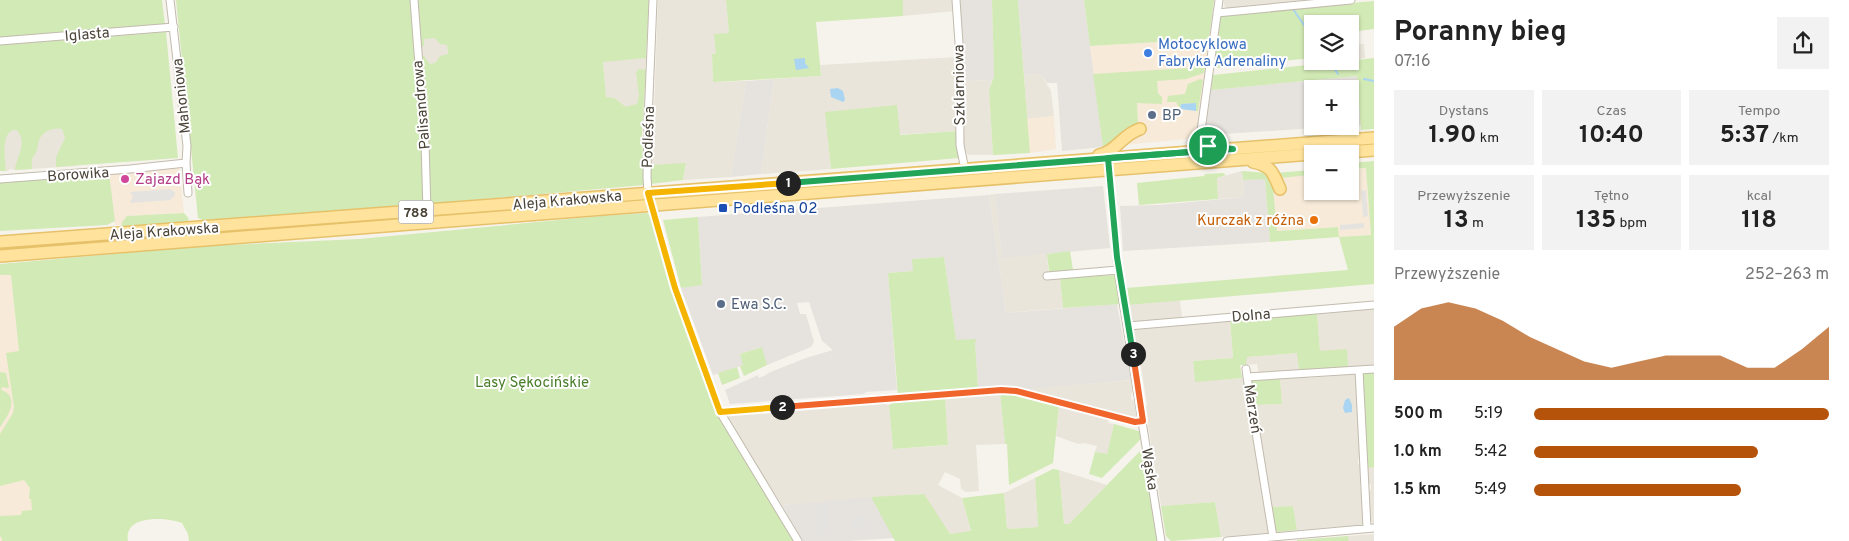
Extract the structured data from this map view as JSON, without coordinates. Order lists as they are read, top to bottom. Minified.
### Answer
{"streets":{"main road":["Aleja Krakowska","788"],"street":["Iglasta","Szklarniowa","Mahoniowa","Palisandrowa","Podleśna","Borowika","Dolna","Marzeń","Wąska"]},"crossings":[["Iglasta","Mahoniowa"],["Szklarniowa","Aleja Krakowska"],["Mahoniowa","Borowika"],["Palisandrowa","Aleja Krakowska"],["Podleśna","Aleja Krakowska"],["Aleja Krakowska","Wąska"],["Dolna","Wąska"]],"parks":["Lasy Sękocińskie"],"places":{"other":["Motocyklowa Fabryka Adrenaliny","BP","Zajazd Bąk","Kurczak z różna","Ewa S.C."],"transit":["Podleśna 02"]},"page":{"heading":["Poranny bieg","07:16"],"map_buttons":["+","−"],"stats":[["Dystans","1.90 km"],["Czas","10:40"],["Tempo","5:37 /km"],["Przewyższenie","13 m"],["Tętno","135 bpm"],["kcal","118"]],"pins":["1","3","2"],"chart":["Przewyższenie","252–263 m"],"list":[{"name":"500 m","note":"5:19"},{"name":"1.0 km","note":"5:42"},{"name":"1.5 km","note":"5:49"}]}}
